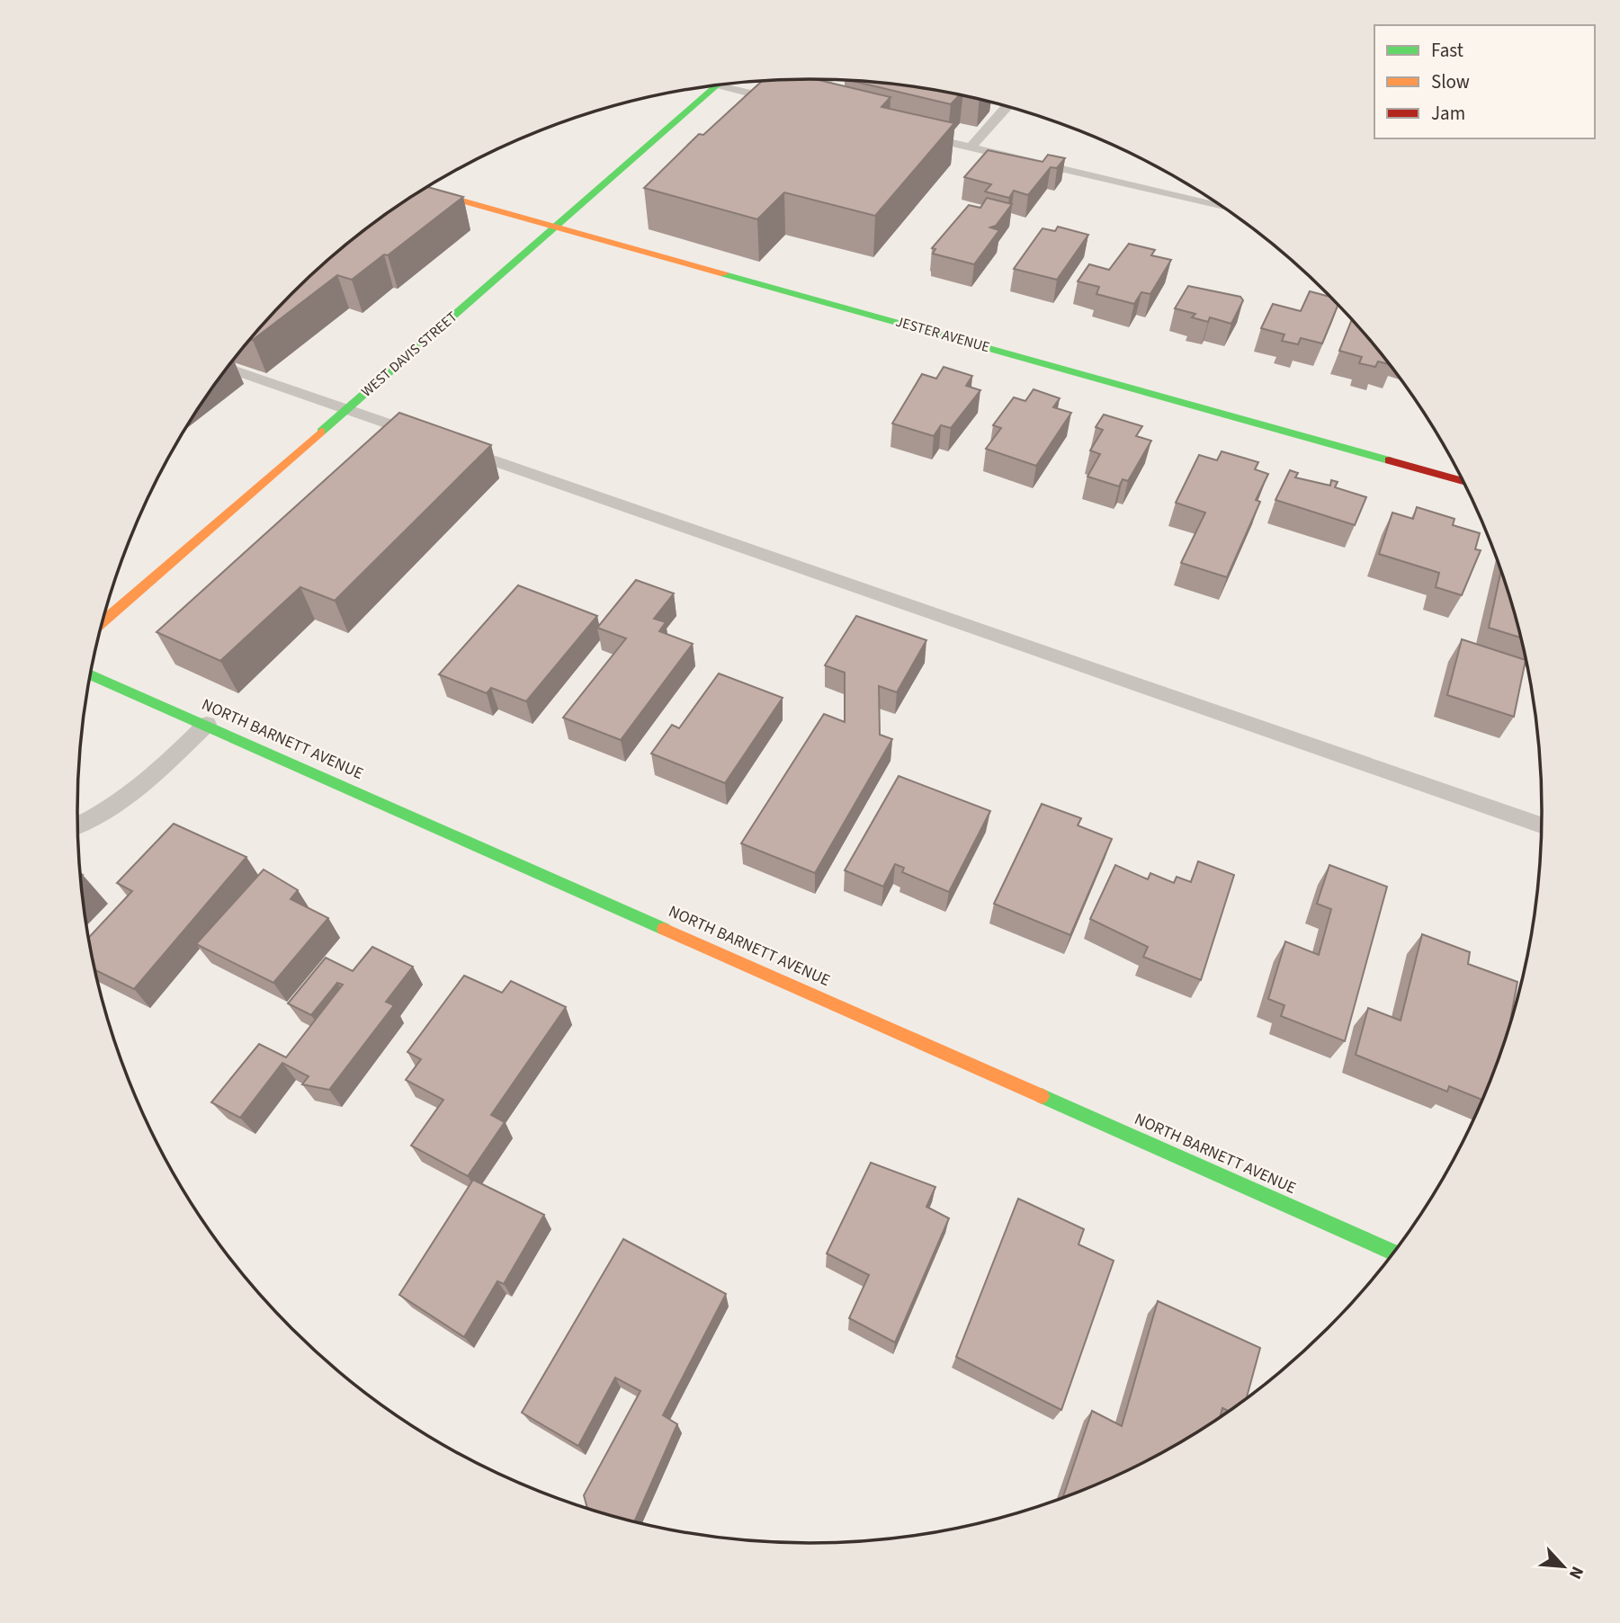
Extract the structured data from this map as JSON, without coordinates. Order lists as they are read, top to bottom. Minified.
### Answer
{"streets":{"street":["JESTER AVENUE","WEST DAVIS STREET","NORTH BARNETT AVENUE"]},"crossings":[["JESTER AVENUE","WEST DAVIS STREET"]],"legend":["Fast","Slow","Jam"],"north":"bottom right"}
